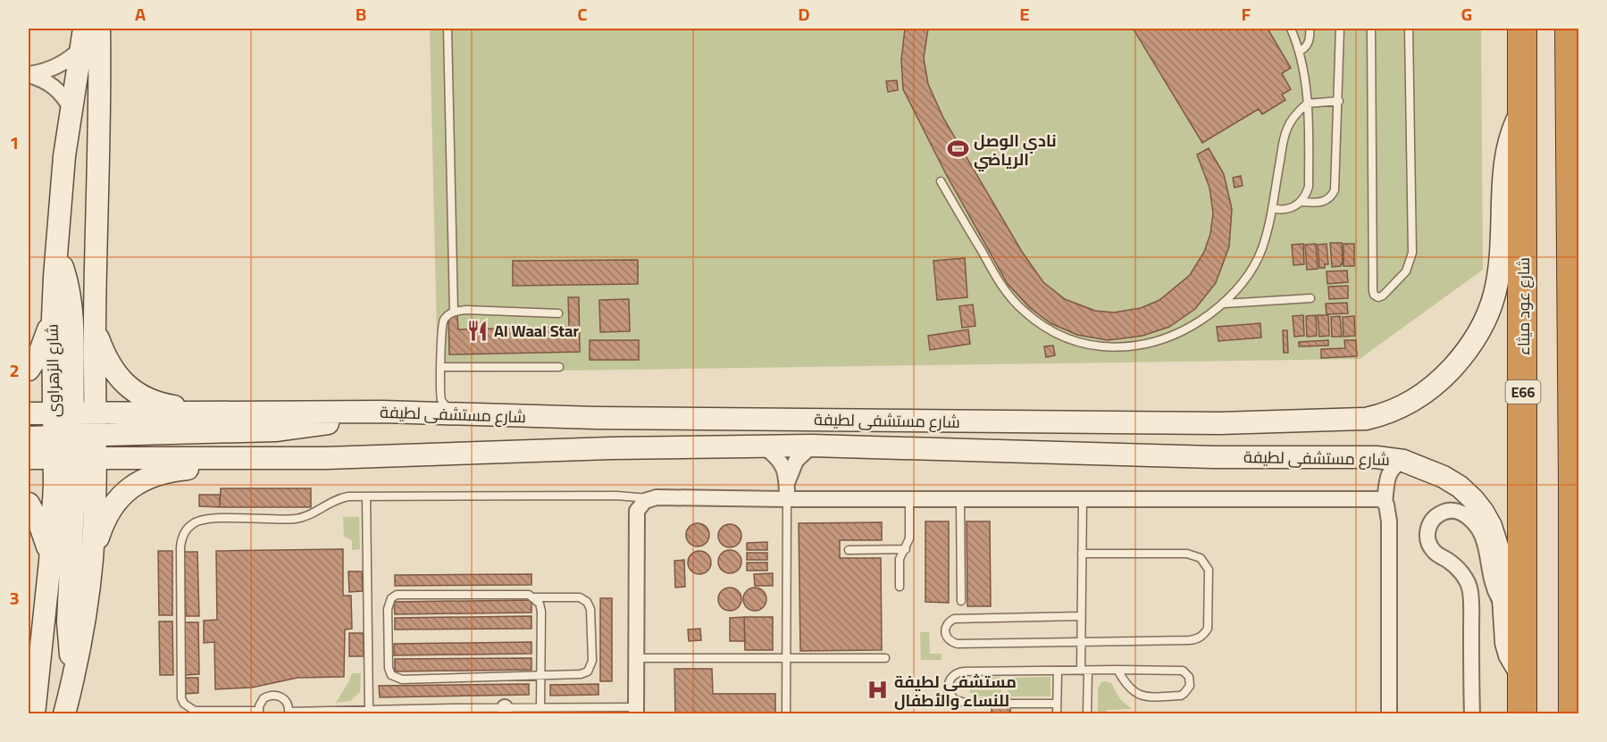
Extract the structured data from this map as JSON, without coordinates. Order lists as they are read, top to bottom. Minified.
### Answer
{"streets":{"highway":["شارع عود ميثاء","E66"],"main road":["شارع الزهراوى","شارع مستشفى لطيفة"]},"crossings":[["شارع عود ميثاء","شارع مستشفى لطيفة"],["شارع الزهراوى","شارع مستشفى لطيفة"]],"places":{"sports":["نادي الوصل الرياضي"],"restaurant":["Al Waal Star"],"hospital":["مستشفى لطيفة للنساء والأطفال"]},"grid":{"columns":["A","B","C","D","E","F","G"],"rows":["1","2","3"]}}
